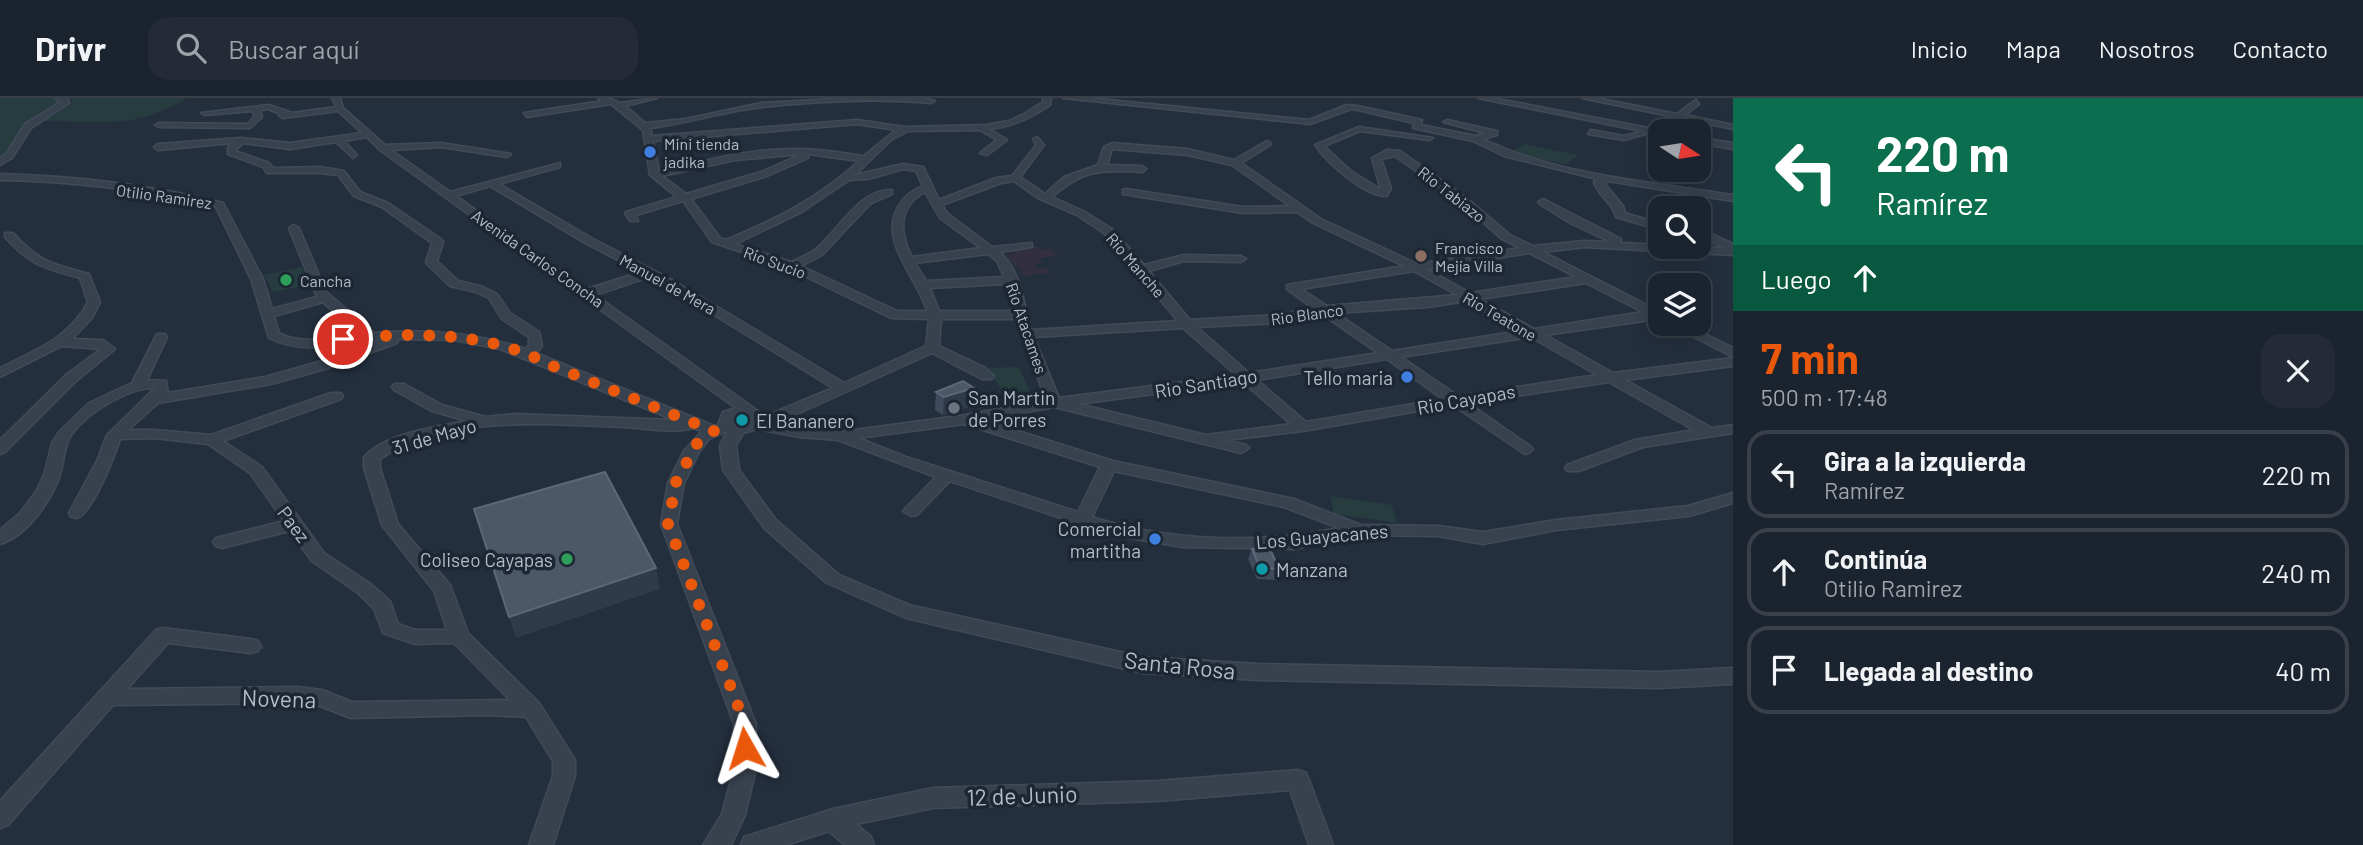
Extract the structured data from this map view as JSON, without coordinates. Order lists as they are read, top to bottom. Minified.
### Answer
{"streets":{"street":["Rio Tabiazo","Otilio Ramirez","Avenida Carlos Concha","Rio Sucio","Rio Manche","Manuel de Mera","Rio Blanco","Rio Teatone","Rio Atacames","Rio Santiago","Rio Cayapas","31 de Mayo","Paez","Los Guayacanes","Santa Rosa","Novena","12 de Junio"]},"crossings":[["Rio Tabiazo","Rio Blanco"],["Otilio Ramirez","31 de Mayo"],["Otilio Ramirez","Santa Rosa"],["Avenida Carlos Concha","Rio Santiago"],["Avenida Carlos Concha","31 de Mayo"],["Rio Sucio","Rio Atacames"],["Rio Manche","Rio Blanco"],["Rio Manche","Rio Santiago"],["Rio Manche","Rio Cayapas"],["Manuel de Mera","31 de Mayo"],["Rio Blanco","Rio Teatone"],["Rio Blanco","Rio Atacames"],["Rio Teatone","Rio Santiago"],["Rio Teatone","Rio Cayapas"],["Rio Atacames","Rio Santiago"],["Rio Santiago","31 de Mayo"],["Rio Santiago","Los Guayacanes"],["31 de Mayo","Paez"],["31 de Mayo","Santa Rosa"],["31 de Mayo","Novena"]],"places":["Mini tienda jadika","Francisco Mejía Villa","Cancha","Tello maria","San Martin de Porres","El Bananero","Comercial martitha","Coliseo Cayapas","Manzana"],"north":"right","page":{"header":"Drivr","search":"Buscar aquí","nav":["Inicio","Mapa","Nosotros","Contacto"],"turn":["220 m","Ramírez"],"then":"Luego","heading":["7 min","500 m · 17:48"],"list":[{"name":"Gira a la izquierda","note":"Ramírez","value":"220 m"},{"name":"Continúa","note":"Otilio Ramirez","value":"240 m"},{"name":"Llegada al destino","value":"40 m"}]}}
